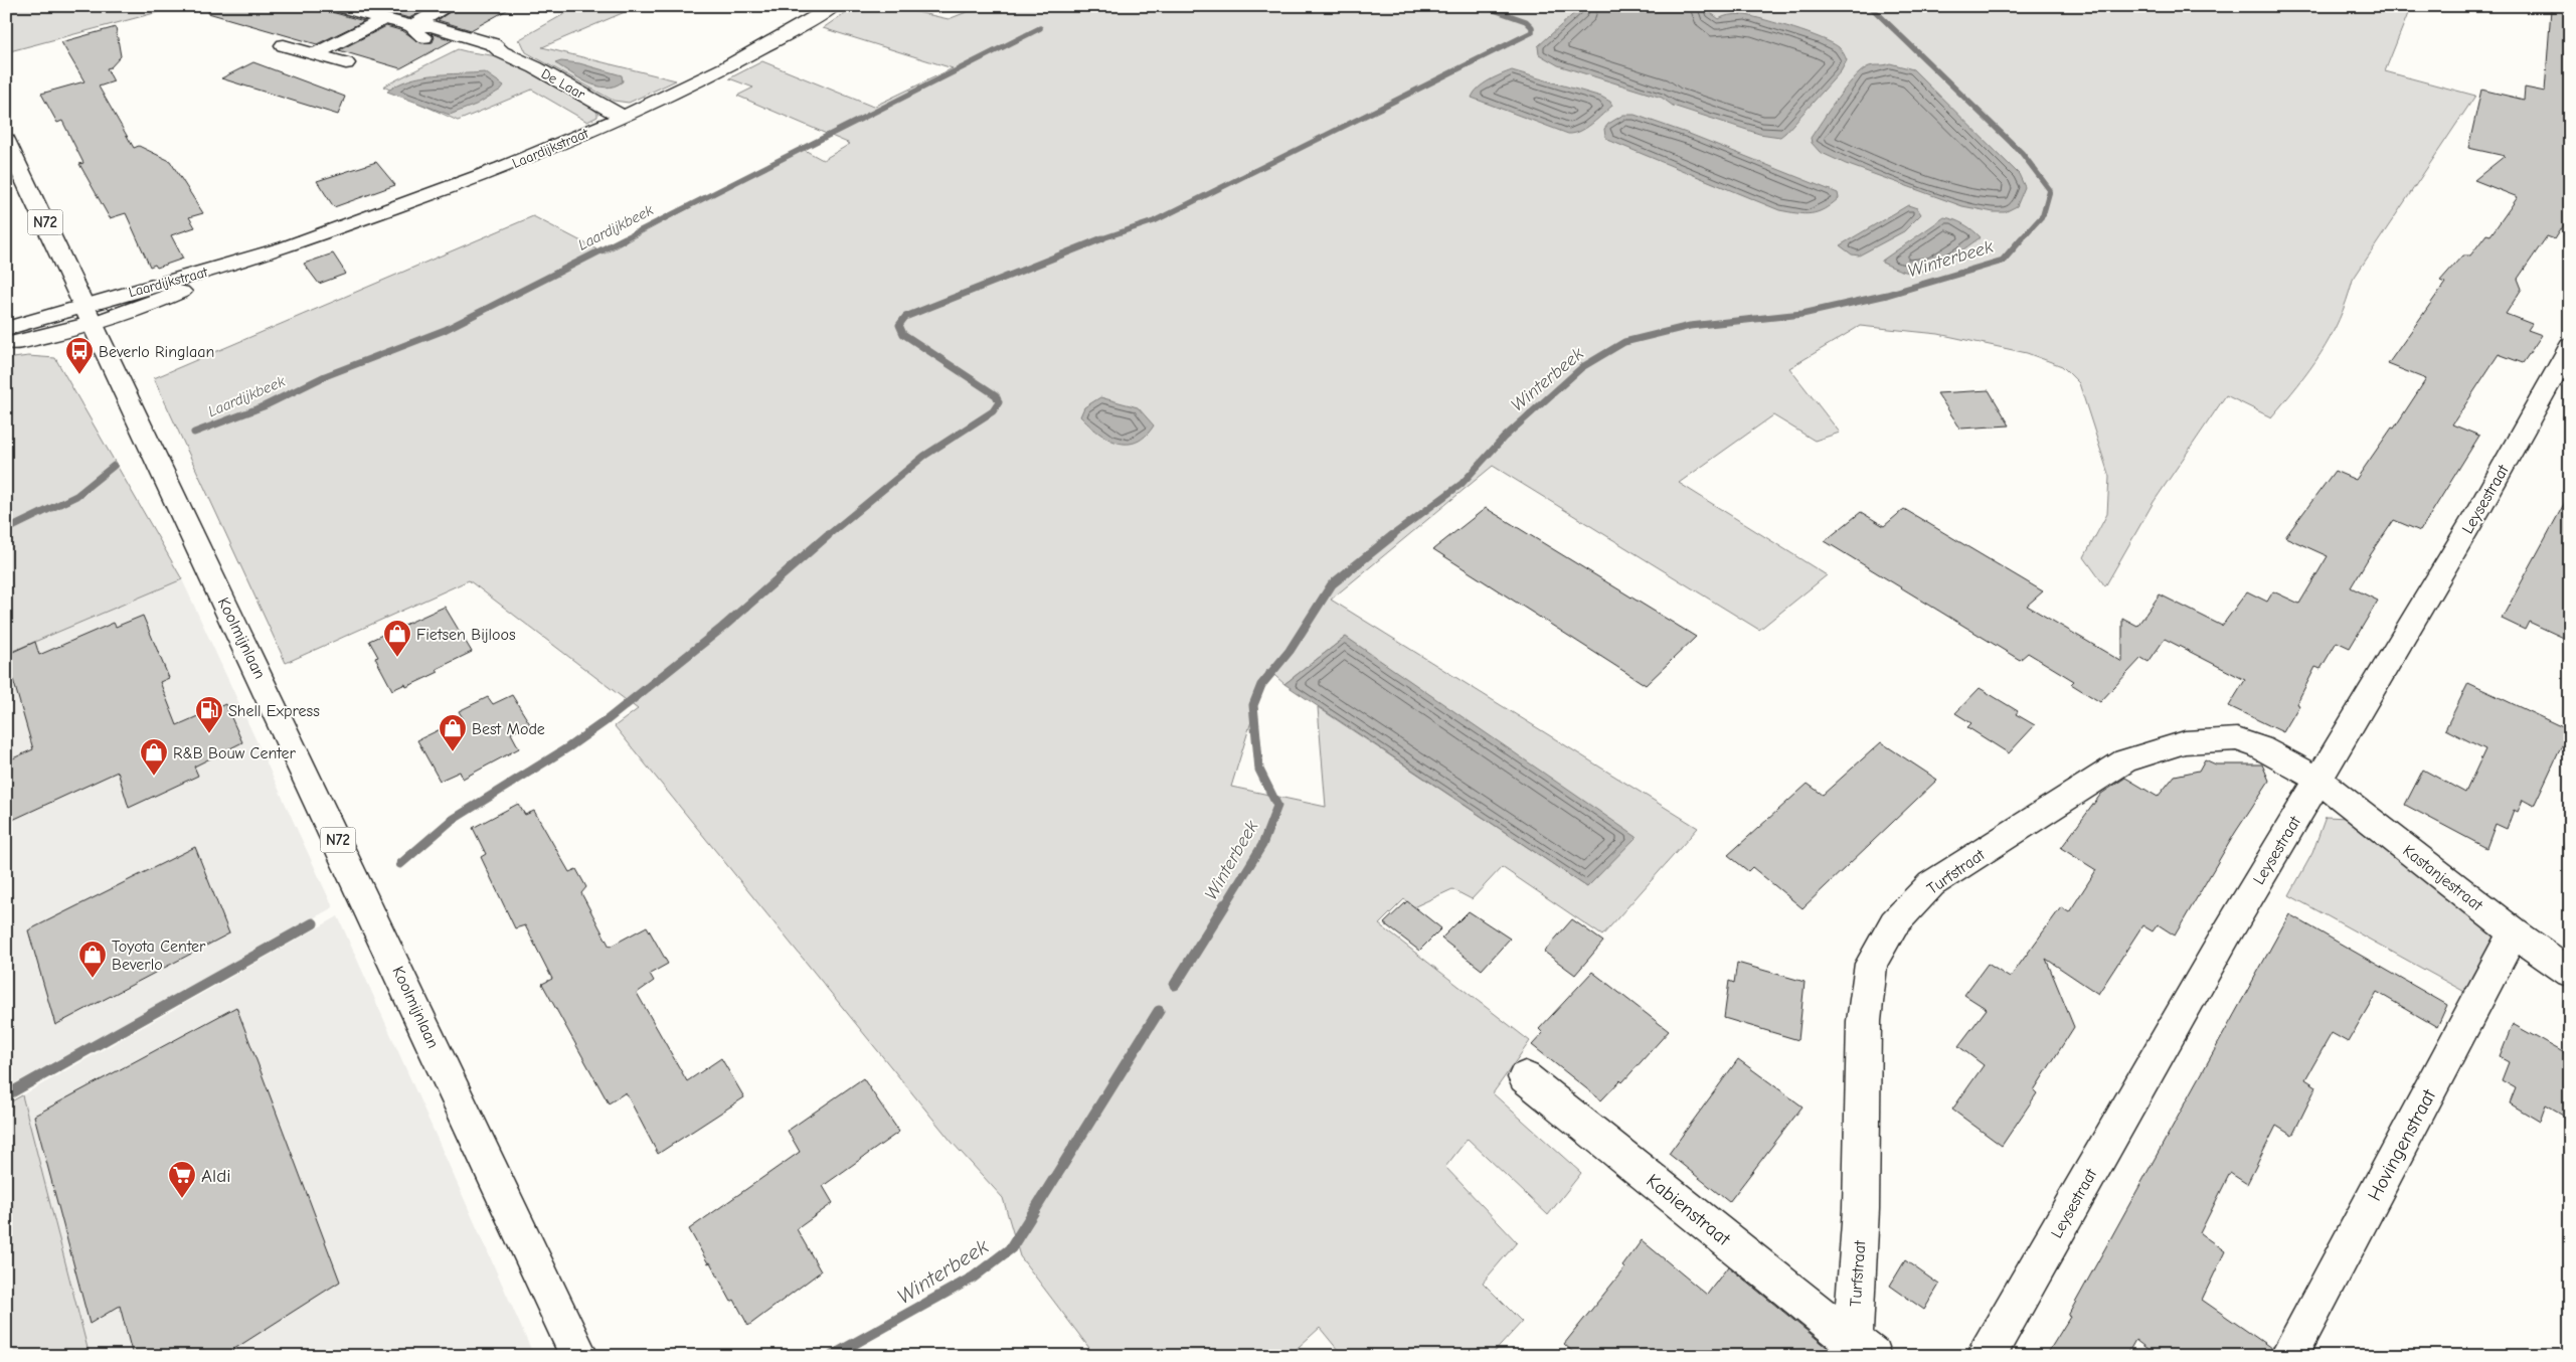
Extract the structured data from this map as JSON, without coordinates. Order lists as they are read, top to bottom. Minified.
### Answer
{"streets":{"street":["De Laar","Laardijkstraat","N72","Leysestraat","Koolmijnlaan","Turfstraat","Kastanjestraat","Hovingenstraat","Kabienstraat"]},"crossings":[["De Laar","Laardijkstraat"],["Laardijkstraat","Koolmijnlaan"],["Leysestraat","Turfstraat"],["Leysestraat","Kastanjestraat"],["Turfstraat","Kastanjestraat"],["Turfstraat","Kabienstraat"],["Kastanjestraat","Hovingenstraat"]],"water":["Laardijkbeek","Winterbeek"],"places":{"bus stop":["Beverlo Ringlaan"],"shop":["Fietsen Bijloos","Best Mode","R&B Bouw Center","Toyota Center Beverlo"],"fuel station":["Shell Express"],"supermarket":["Aldi"]}}
